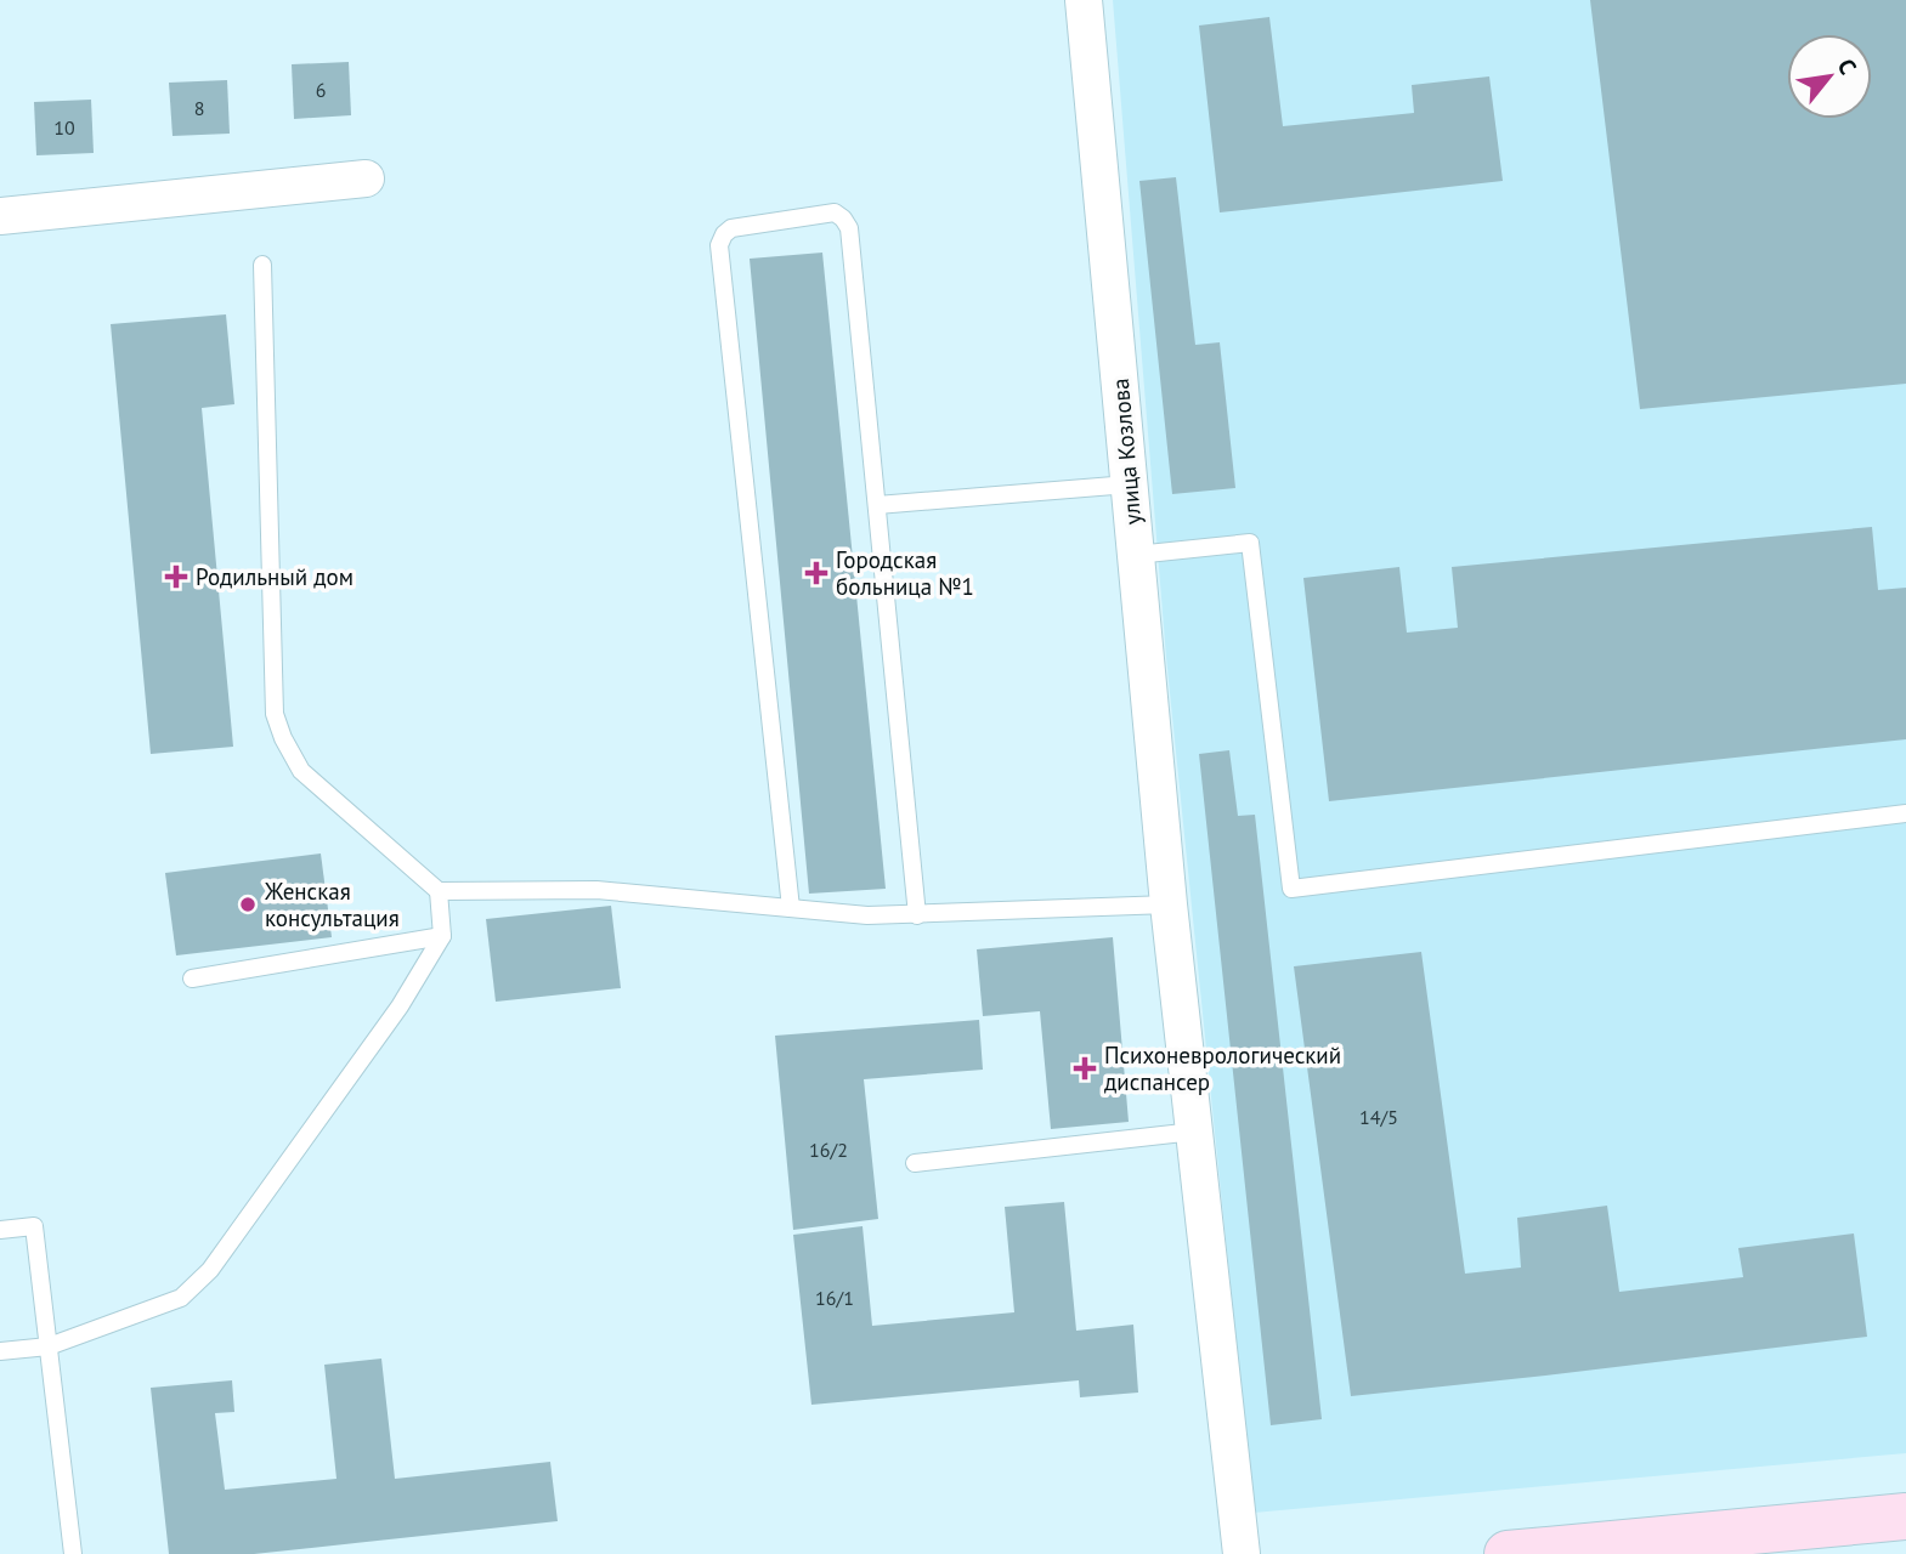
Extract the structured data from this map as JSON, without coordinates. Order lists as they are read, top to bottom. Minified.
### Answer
{"streets":{"street":["улица Козлова"]},"places":{"health":["Городская больница №1","Родильный дом","Психоневрологический диспансер"],"other":["Женская консультация"]},"house_numbers":["6","8","10","14/5","16/2","16/1"],"north":"top right"}
